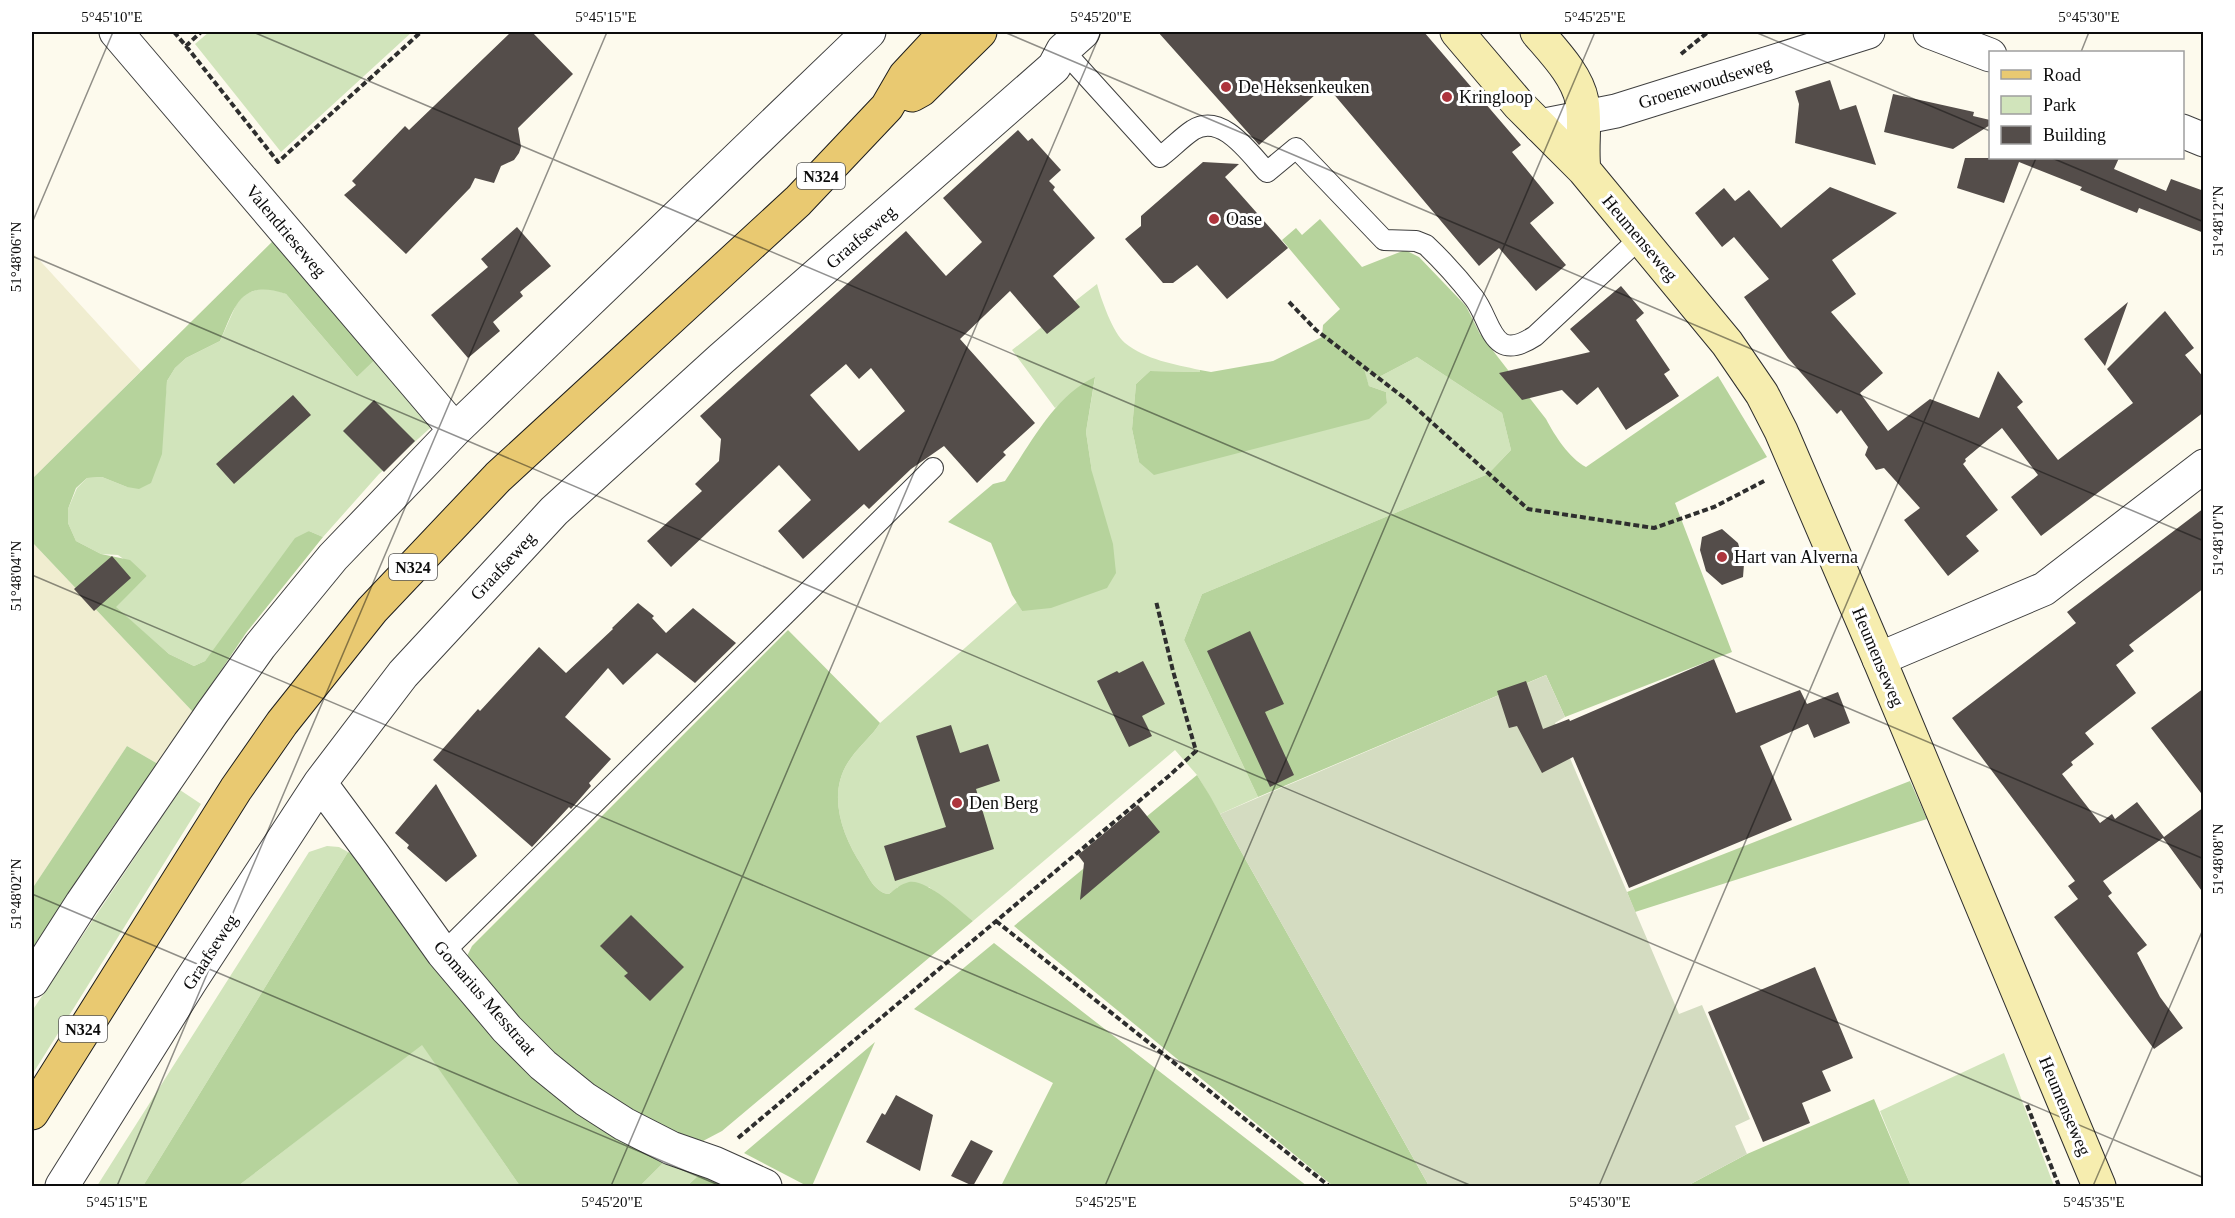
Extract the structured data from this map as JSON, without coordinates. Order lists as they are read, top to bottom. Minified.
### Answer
{"streets":{"main road":["N324"],"street":["Groenewoudseweg","Valendrieseweg","Graafseweg","Heumenseweg","Gomarius Messtraat"]},"crossings":[["Groenewoudseweg","Heumenseweg"],["Graafseweg","Gomarius Messtraat"]],"places":["De Heksenkeuken","Kringloop","Oase","Hart van Alverna","Den Berg"],"legend":["Road","Park","Building"],"coordinates":["5°45'10\"E","5°45'15\"E","5°45'20\"E","5°45'25\"E","5°45'30\"E","51°48'12\"N","51°48'06\"N","51°48'10\"N","51°48'04\"N","51°48'08\"N","51°48'02\"N","5°45'35\"E"]}
